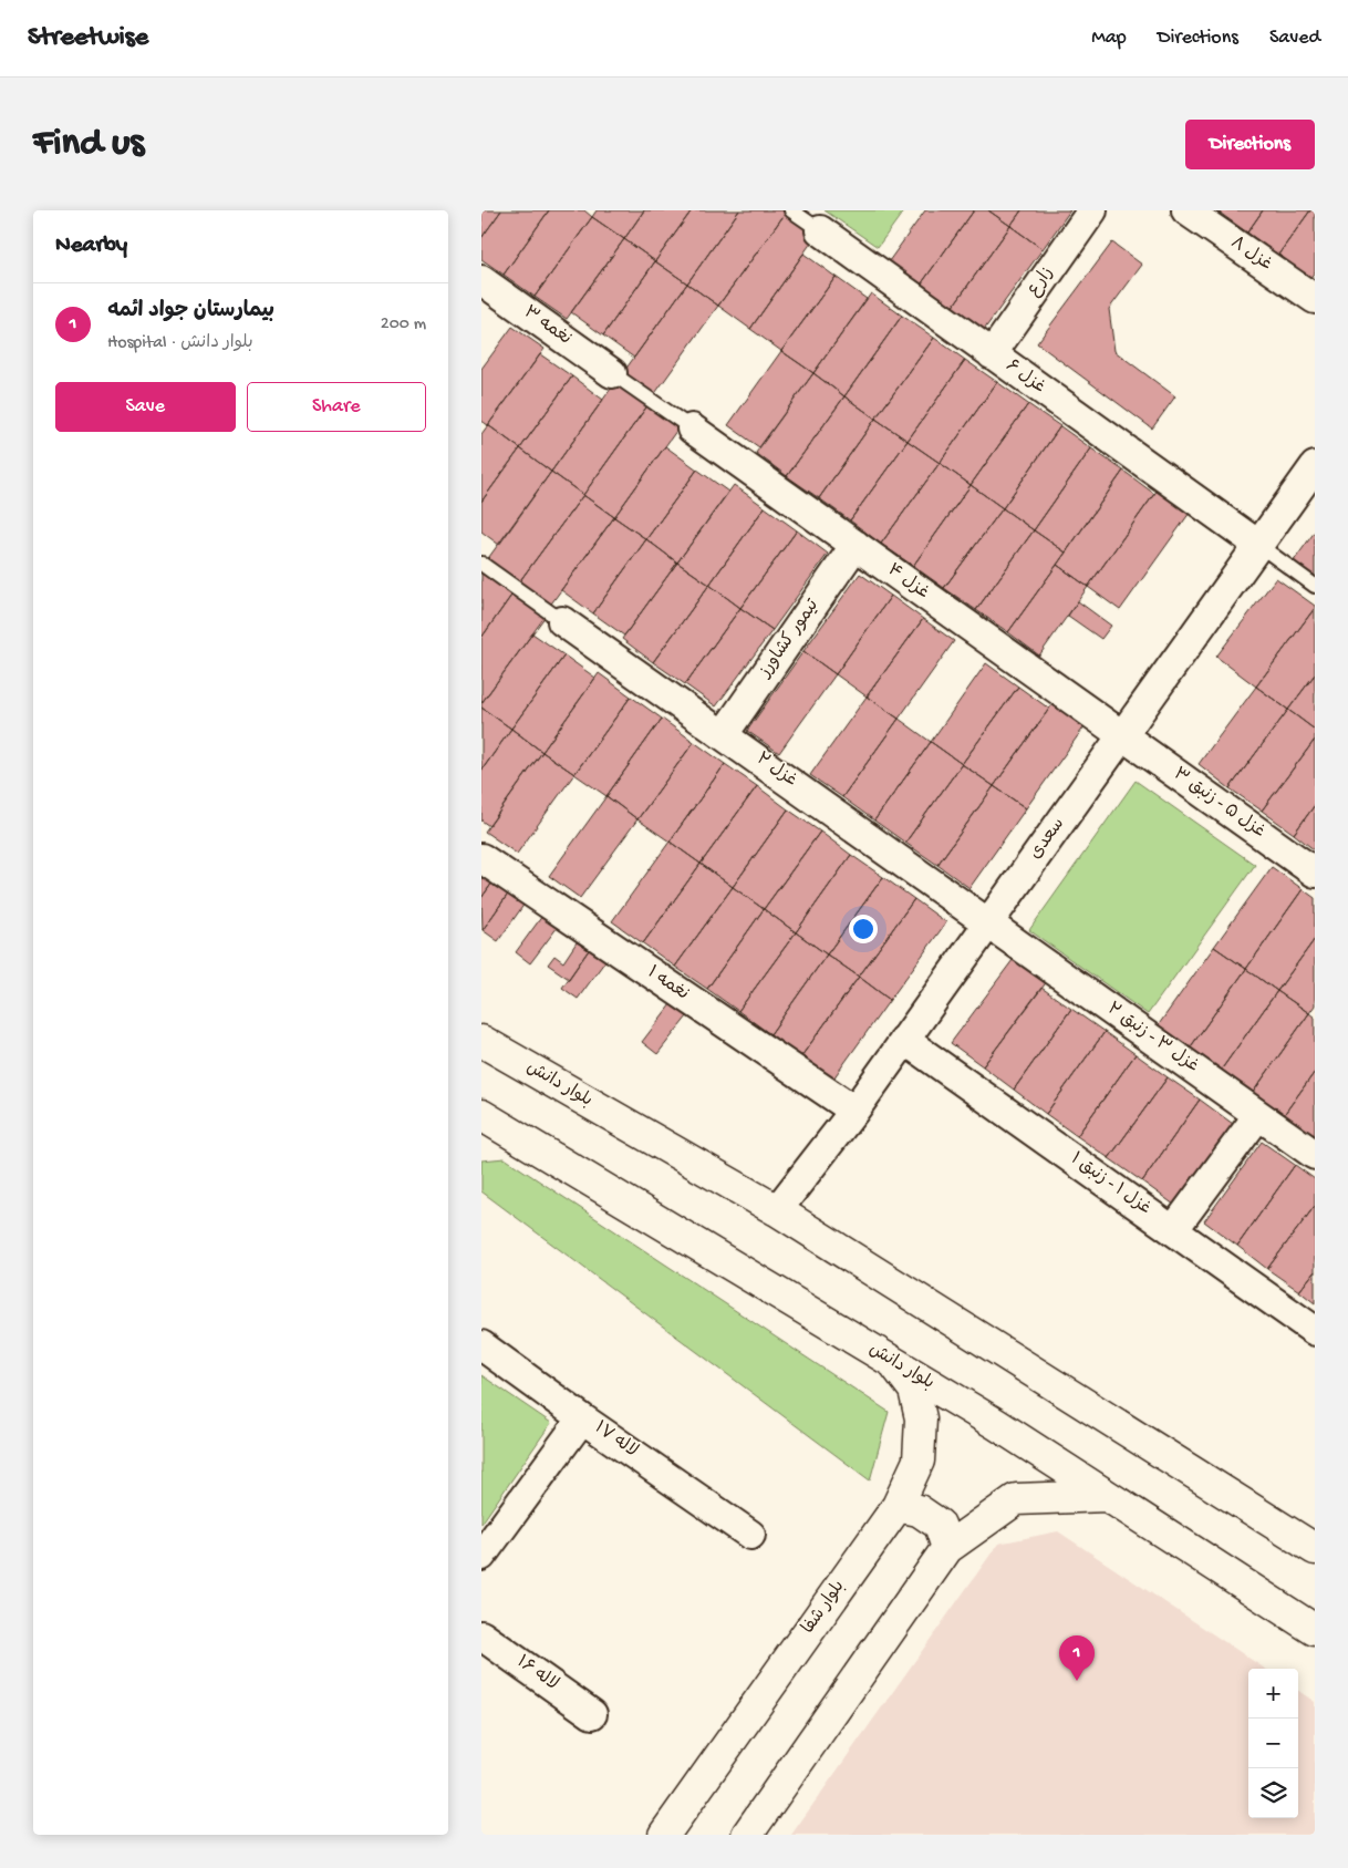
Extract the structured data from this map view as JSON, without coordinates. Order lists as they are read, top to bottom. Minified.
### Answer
{"streets":{"street":["غزل ۸","زارع","نغمه ۳","غزل ۶","غزل ۴","تیمور کشاورز","غزل ۲","غزل ۵ - زنبق ۳","سعدی","نغمه ۱","غزل ۳ - زنبق ۲","بلوار دانش","غزل ۱ - زنبق ۱","لاله ۱۷","بلوار شفا","لاله ۱۶"]},"crossings":[["زارع","غزل ۶"],["غزل ۶","سعدی"],["غزل ۴","تیمور کشاورز"],["غزل ۴","غزل ۵ - زنبق ۳"],["غزل ۴","سعدی"],["تیمور کشاورز","غزل ۲"],["غزل ۲","سعدی"],["غزل ۲","غزل ۳ - زنبق ۲"],["غزل ۵ - زنبق ۳","سعدی"],["سعدی","نغمه ۱"],["سعدی","غزل ۳ - زنبق ۲"],["سعدی","بلوار دانش"],["سعدی","غزل ۱ - زنبق ۱"],["بلوار دانش","بلوار شفا"]],"page":{"header":"Streetwise","nav":["Map","Directions","Saved"],"buttons":["Directions",["Save","Share"]],"title":"Find us","heading":"Nearby","list":[{"mark":"1","name":"بیمارستان جواد ائمه","note":"Hospital · بلوار دانش","value":"200 m"}],"pins":"1","map_buttons":["+","−"]}}
